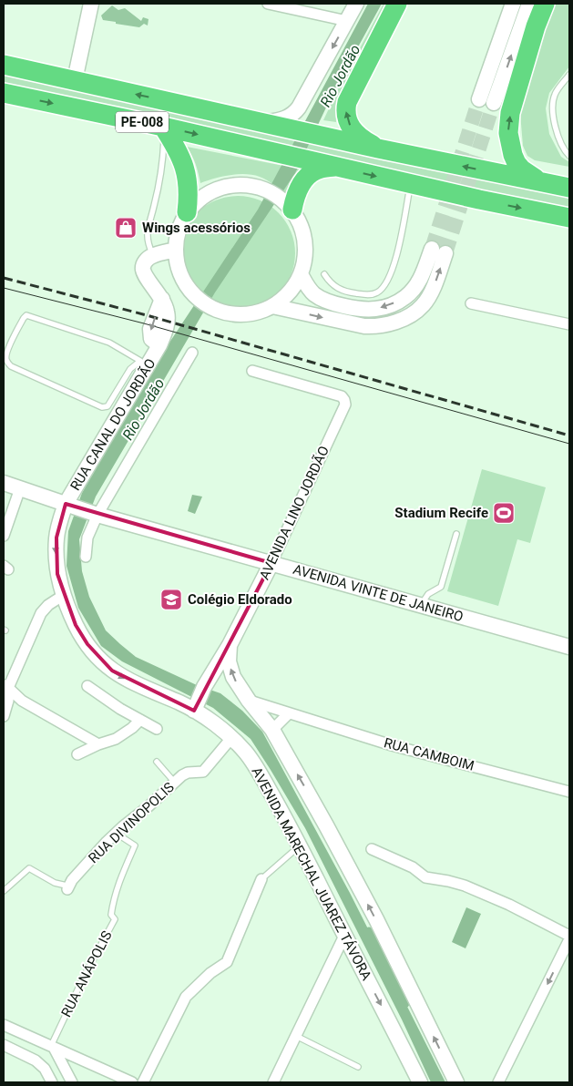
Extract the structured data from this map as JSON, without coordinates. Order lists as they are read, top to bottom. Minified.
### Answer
{"streets":{"highway":["PE-008"],"main road":["RUA CANAL DO JORDÃO","AVENIDA LINO JORDÃO","AVENIDA VINTE DE JANEIRO","AVENIDA MARECHAL JUAREZ TÁVORA"],"street":["RUA CAMBOIM","RUA DIVINOPOLIS"],"lane":["RUA ANÁPOLIS"]},"crossings":[["RUA CANAL DO JORDÃO","AVENIDA VINTE DE JANEIRO"],["RUA CANAL DO JORDÃO","AVENIDA MARECHAL JUAREZ TÁVORA"],["AVENIDA LINO JORDÃO","AVENIDA VINTE DE JANEIRO"],["AVENIDA LINO JORDÃO","AVENIDA MARECHAL JUAREZ TÁVORA"],["AVENIDA VINTE DE JANEIRO","AVENIDA MARECHAL JUAREZ TÁVORA"],["RUA DIVINOPOLIS","AVENIDA MARECHAL JUAREZ TÁVORA"],["RUA DIVINOPOLIS","RUA ANÁPOLIS"]],"water":["Rio Jordão"],"places":{"shop":["Wings acessórios"],"sports":["Stadium Recife"],"school or university":["Colégio Eldorado"]}}
